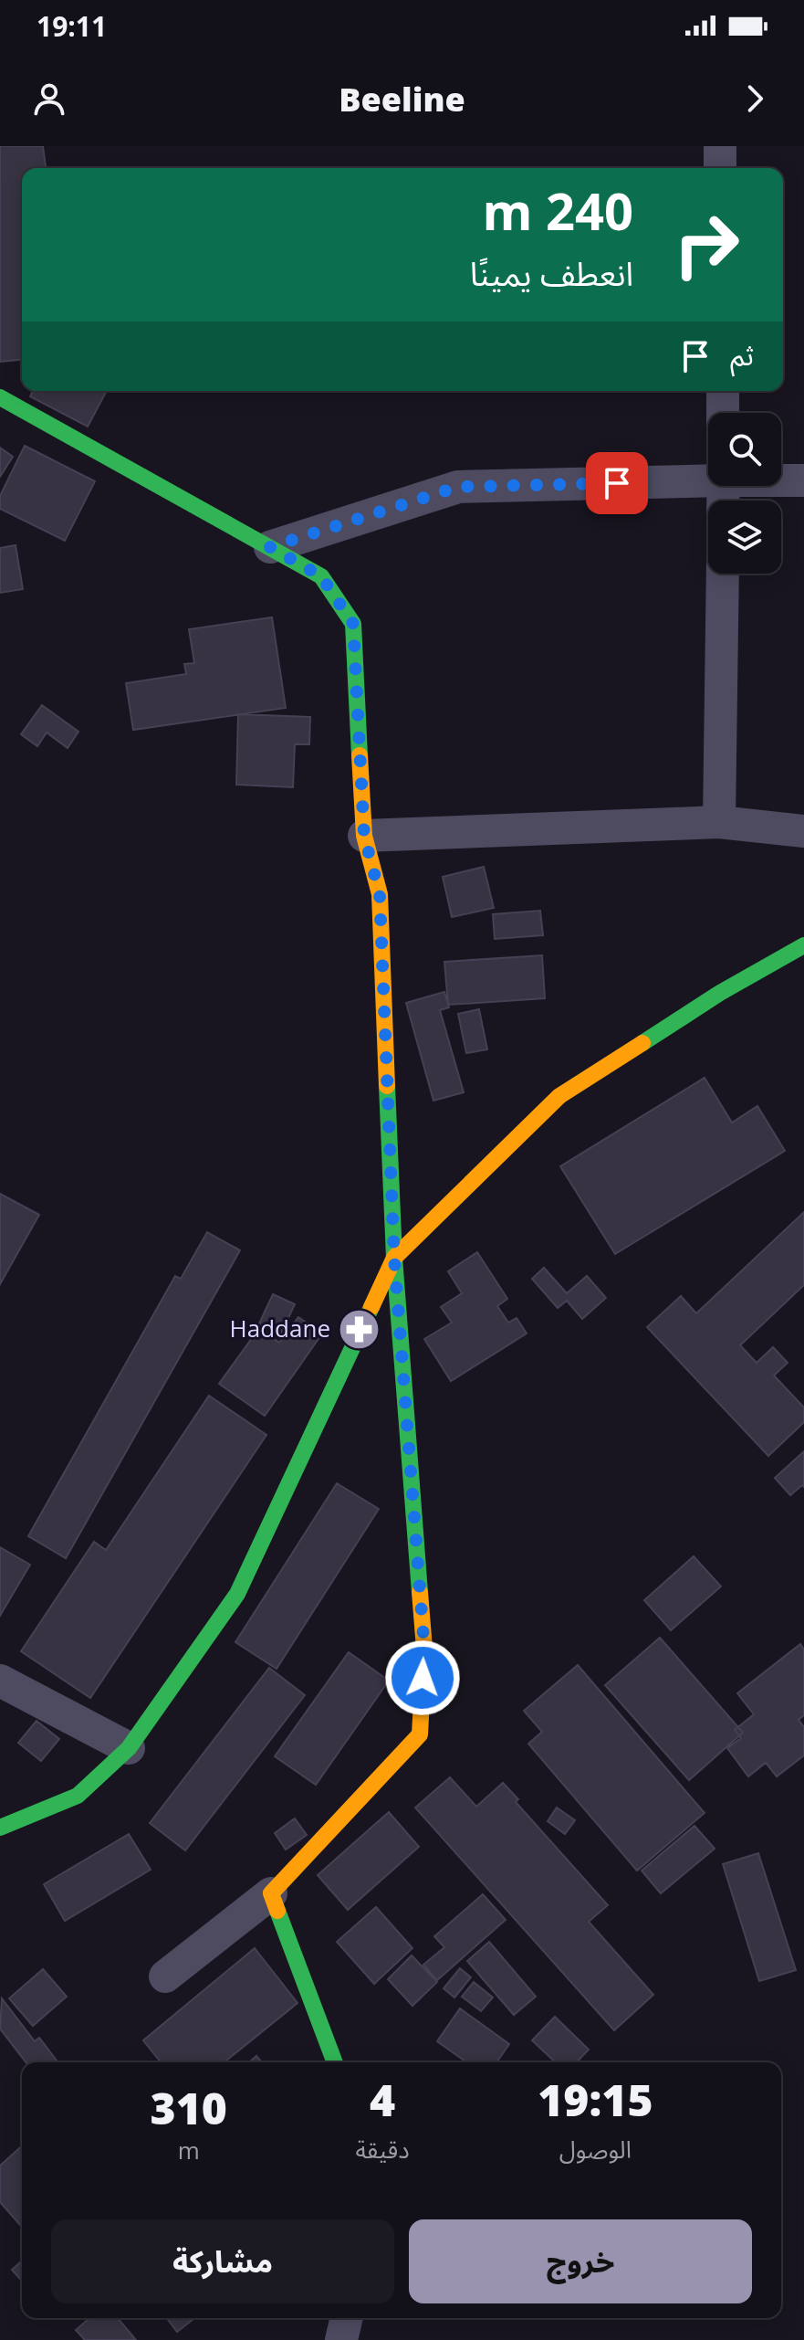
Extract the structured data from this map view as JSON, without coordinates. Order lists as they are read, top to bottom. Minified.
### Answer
{"places":{"pharmacy":["Haddane"]},"page":{"status":"19:11","header":"Beeline","turn":["240 m","انعطف يمينًا"],"then":"ثم","eta":["19:15","الوصول","4","دقيقة","310","m"],"buttons":["خروج","مشاركة"]}}
